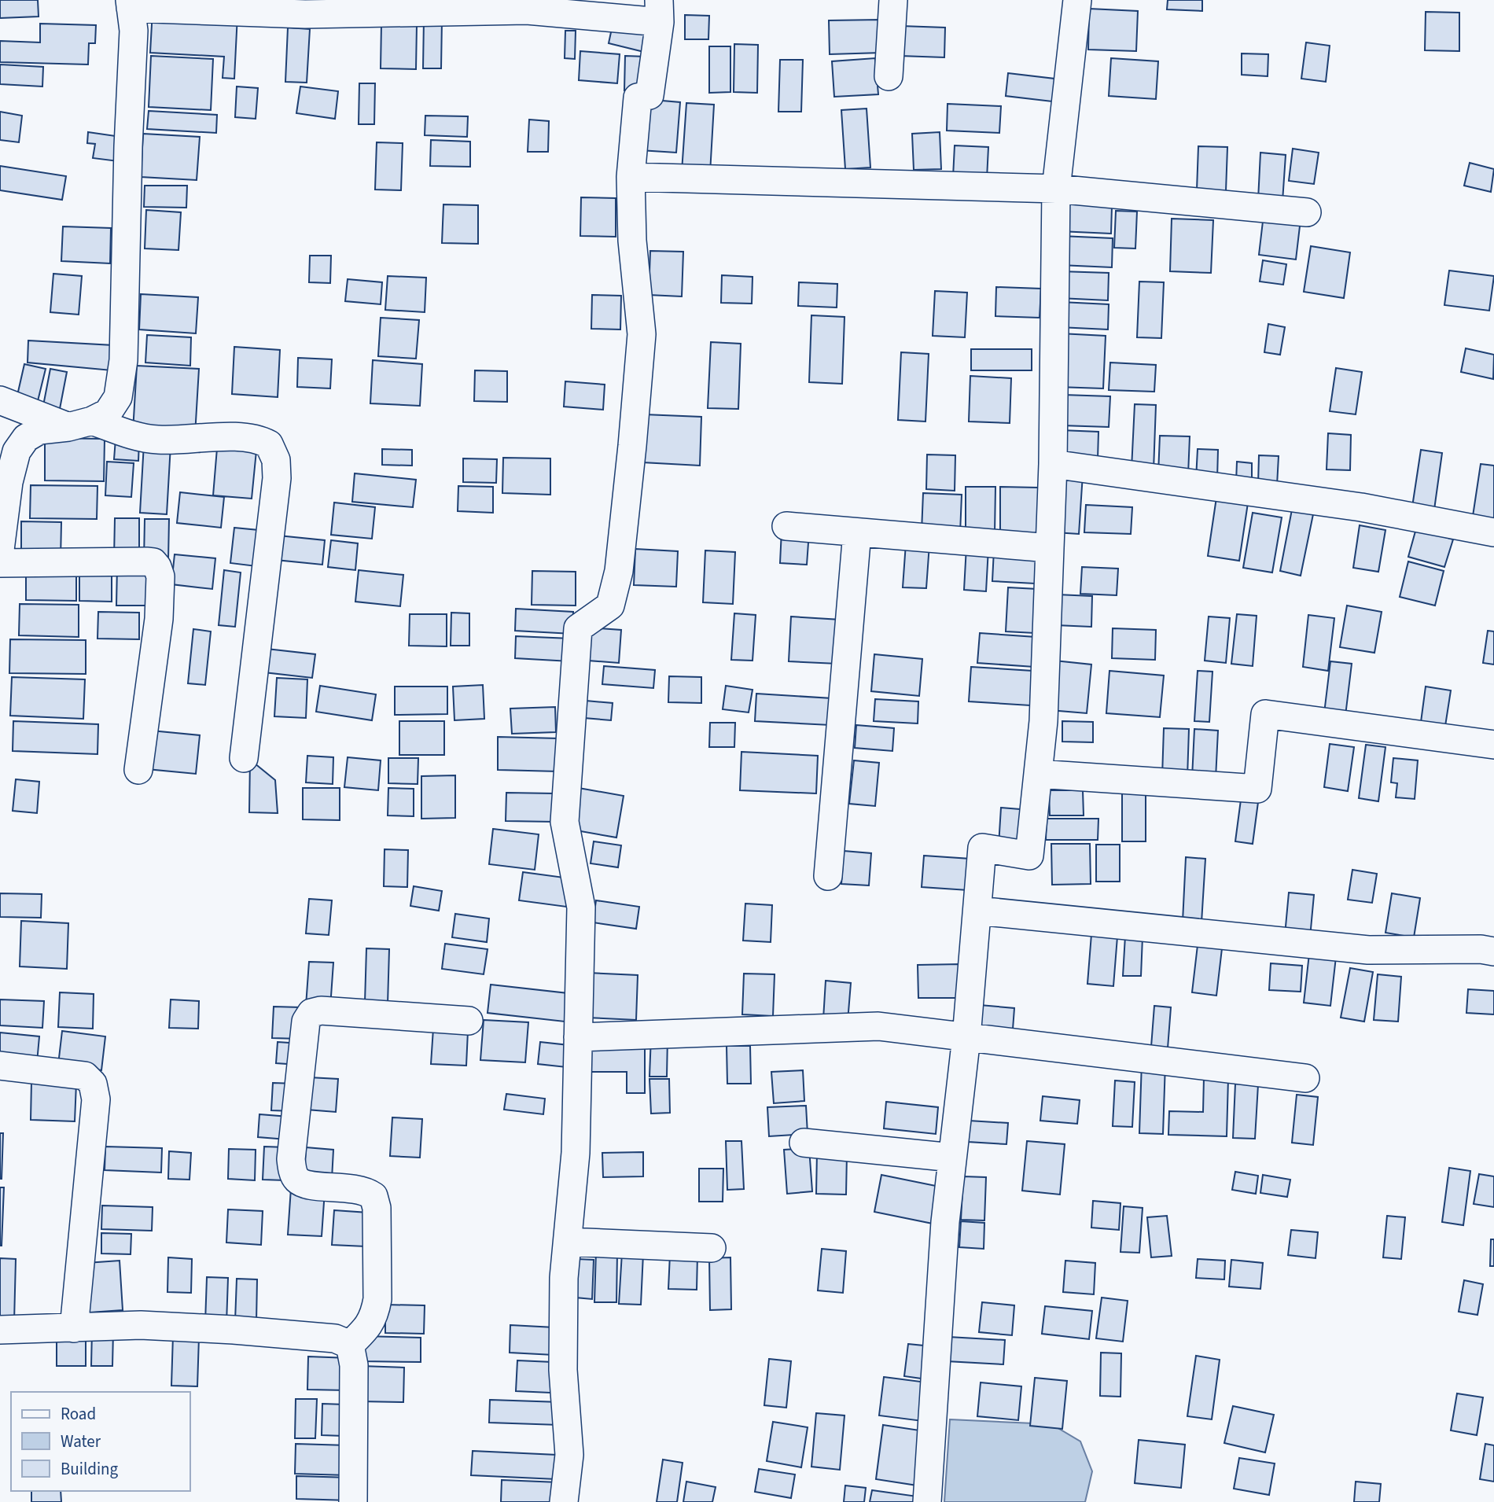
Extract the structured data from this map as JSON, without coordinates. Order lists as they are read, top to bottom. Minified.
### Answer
{"legend":["Road","Water","Building"]}
